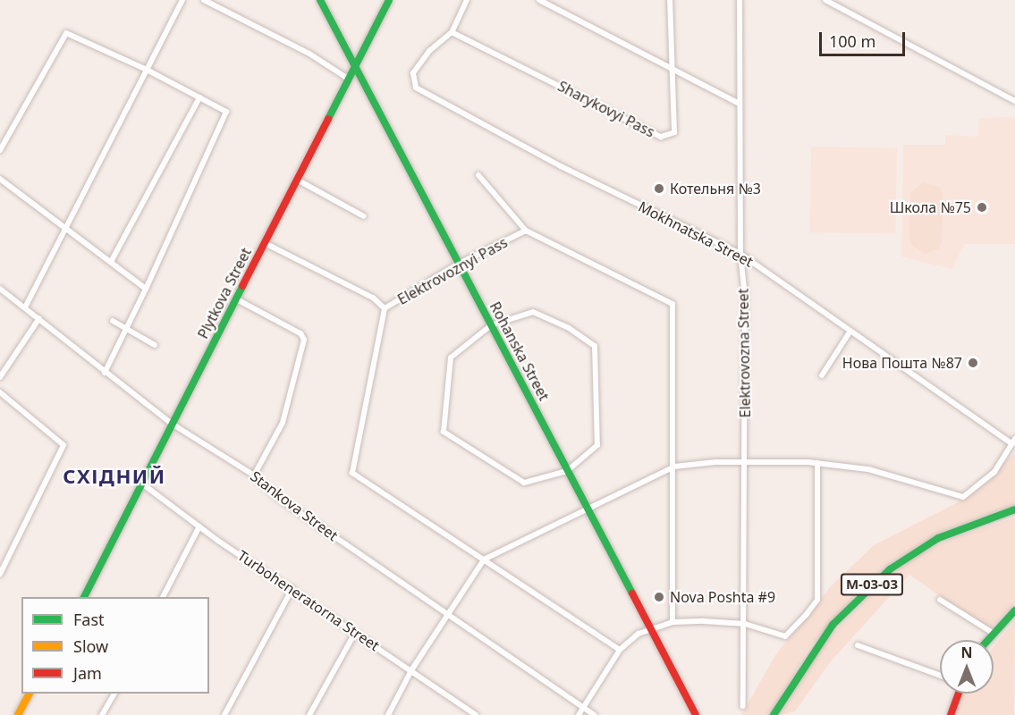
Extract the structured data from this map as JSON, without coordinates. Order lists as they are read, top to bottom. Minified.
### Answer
{"streets":{"main road":["Plytkova Street","Rohanska Street","М-03-03"],"street":["Sharykovyi Pass","Mokhnatska Street","Elektrovoznyi Pass","Elektrovozna Street","Stankova Street","Turboheneratorna Street"]},"crossings":[["Sharykovyi Pass","Mokhnatska Street"],["Mokhnatska Street","Elektrovozna Street"],["Elektrovoznyi Pass","Rohanska Street"],["Plytkova Street","Rohanska Street"],["Plytkova Street","Stankova Street"],["Plytkova Street","Turboheneratorna Street"]],"districts":["СХІДНИЙ"],"places":["Котельня №3","Школа №75","Нова Пошта №87","Nova Poshta #9"],"legend":["Fast","Slow","Jam"],"scale_bar":"100 m","north":"top"}
